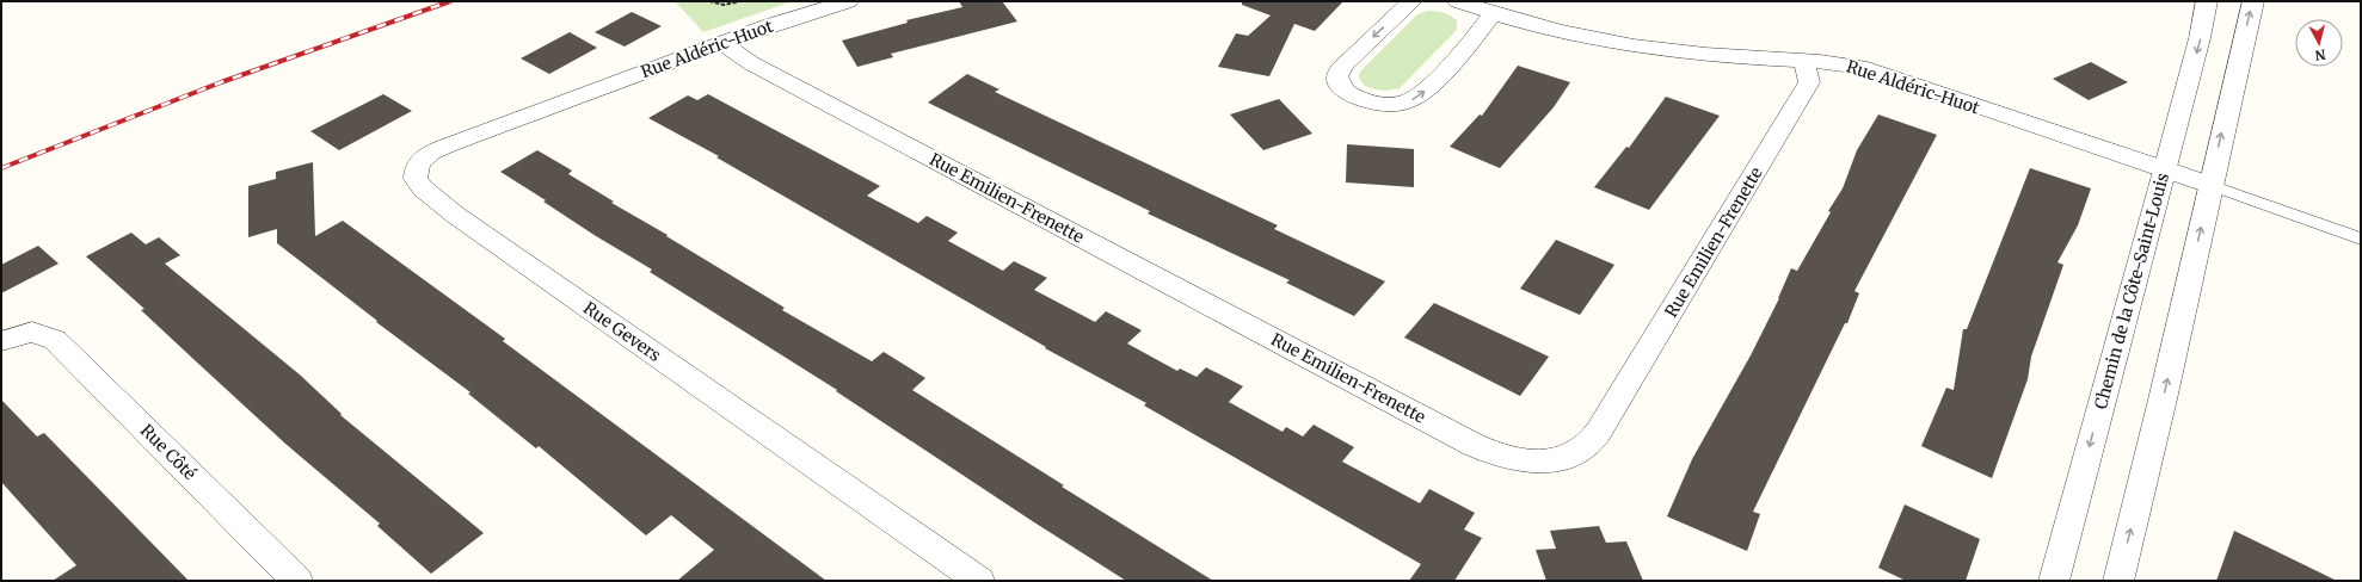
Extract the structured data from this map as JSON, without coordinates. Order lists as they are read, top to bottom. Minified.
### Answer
{"streets":{"street":["Rue Aldéric-Huot","Rue Emilien-Frenette","Chemin de la Côte-Saint-Louis","Rue Gevers","Rue Côté"]},"crossings":[["Rue Aldéric-Huot","Rue Emilien-Frenette"],["Rue Aldéric-Huot","Chemin de la Côte-Saint-Louis"],["Rue Aldéric-Huot","Rue Gevers"]],"north":"bottom"}
